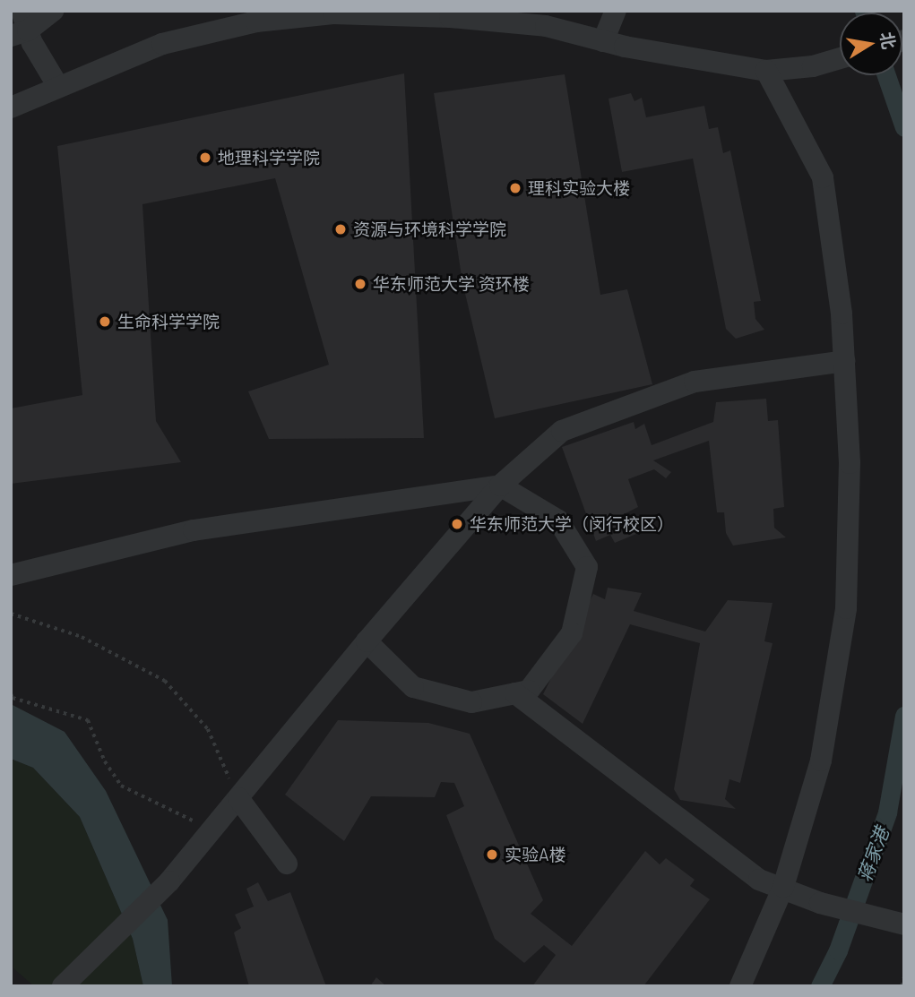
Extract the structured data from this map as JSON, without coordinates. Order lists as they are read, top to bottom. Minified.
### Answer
{"water":["蒋家港"],"places":["地理科学学院","理科实验大楼","资源与环境科学学院","华东师范大学 资环楼","生命科学学院","华东师范大学（闵行校区）","实验A楼"],"north":"right"}
